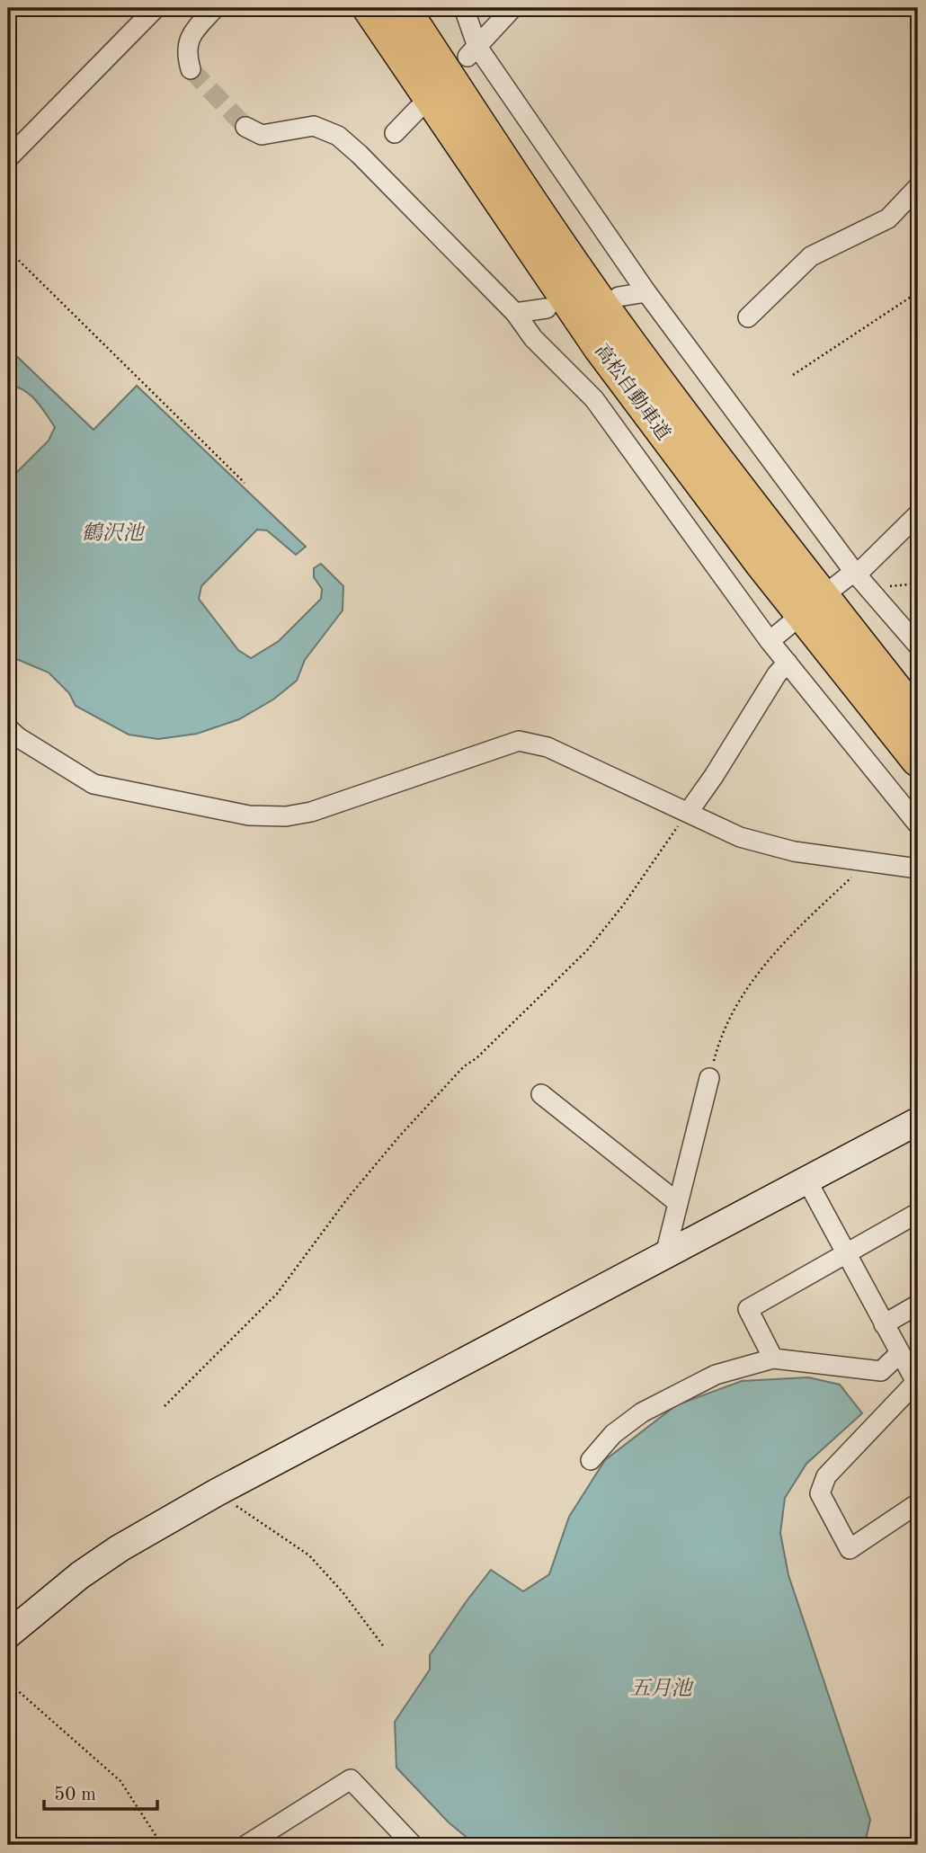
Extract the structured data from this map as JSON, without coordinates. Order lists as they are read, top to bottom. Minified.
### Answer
{"streets":{"highway":["高松自動車道"]},"water":["鶴沢池","五月池"],"scale_bar":"50 m"}
